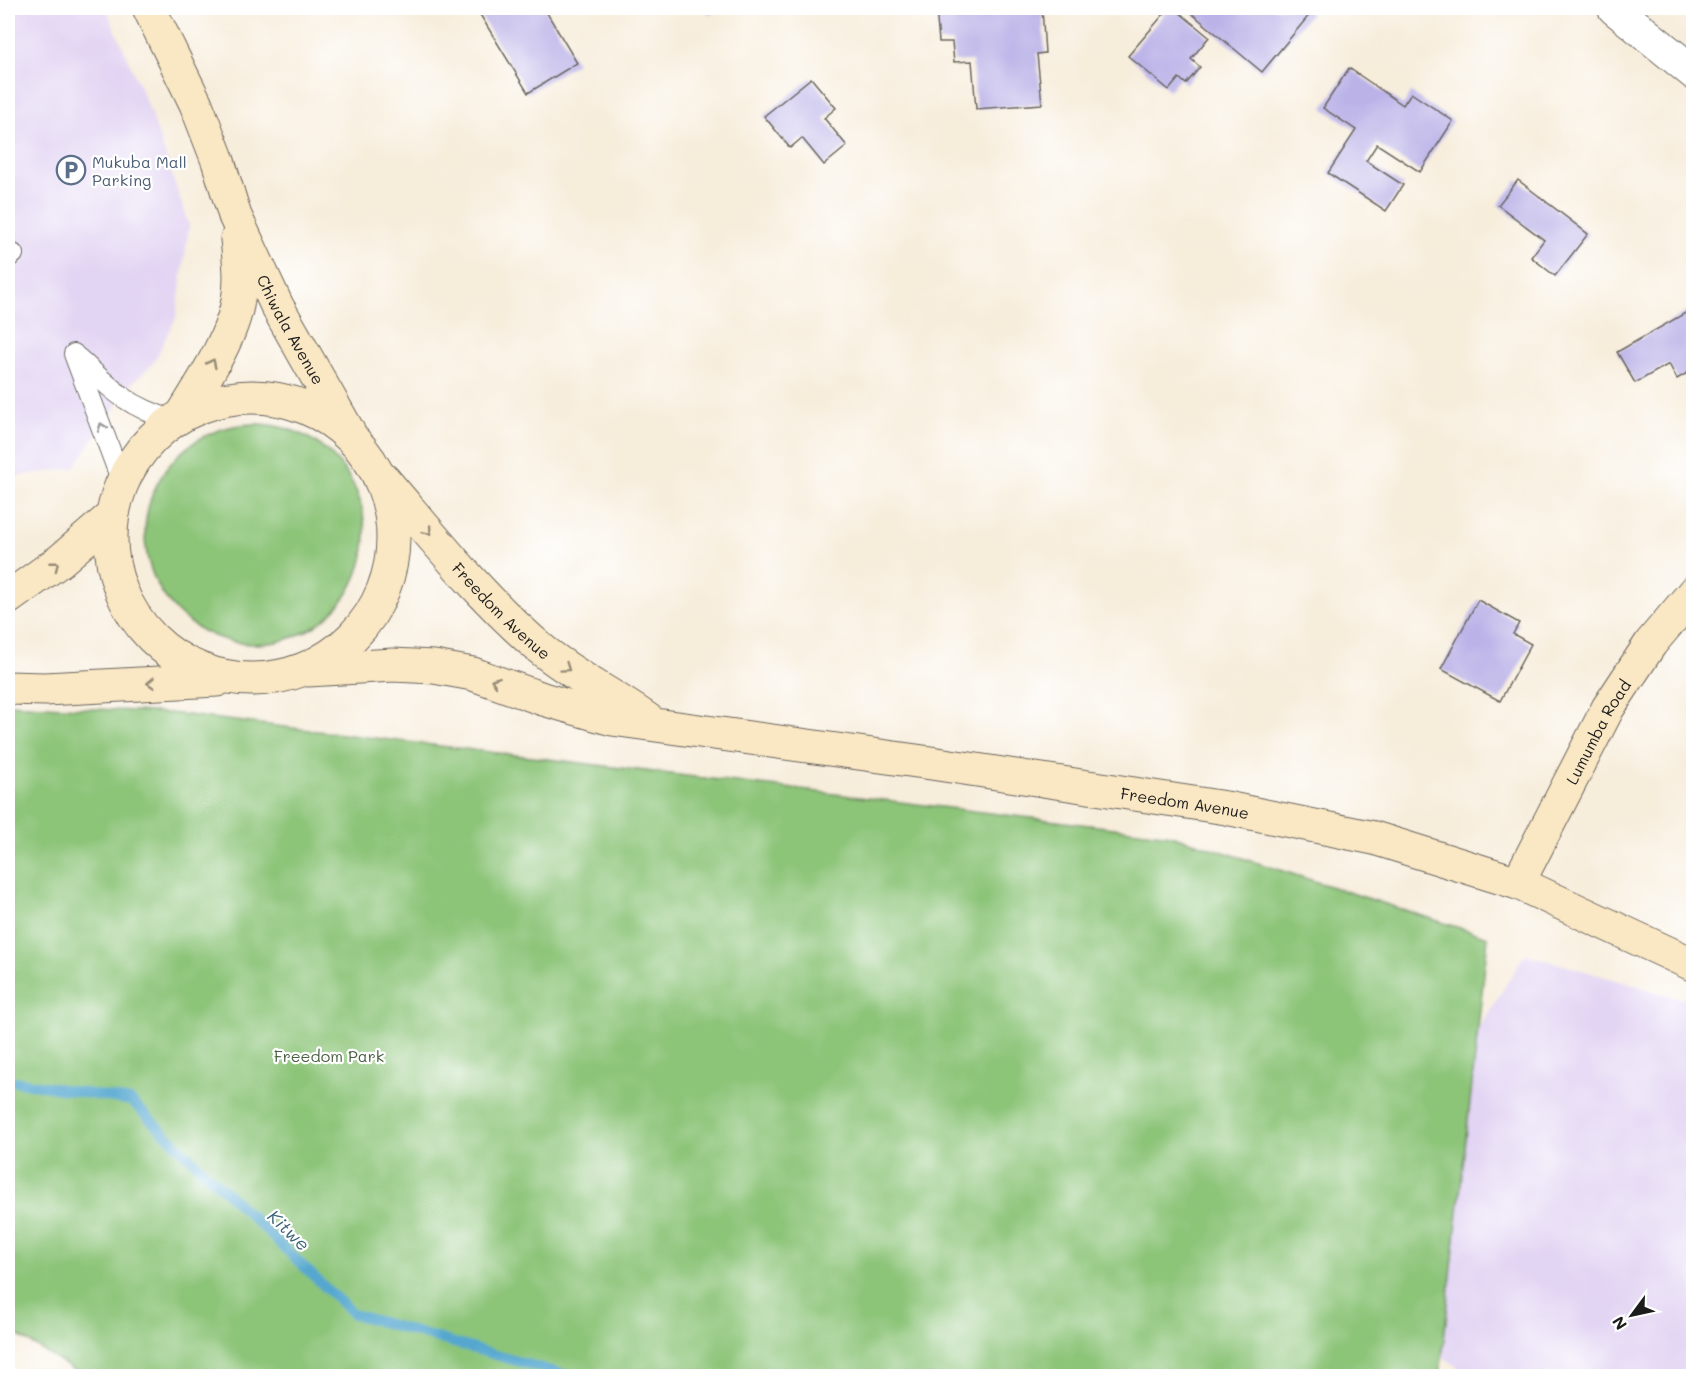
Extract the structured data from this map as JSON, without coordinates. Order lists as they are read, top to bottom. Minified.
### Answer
{"streets":{"main road":["Chiwala Avenue","Freedom Avenue","Lumumba Road"]},"crossings":[["Freedom Avenue","Lumumba Road"]],"water":["Kitwe"],"parks":["Freedom Park"],"places":{"parking":["Mukuba Mall Parking"]},"north":"bottom left"}
